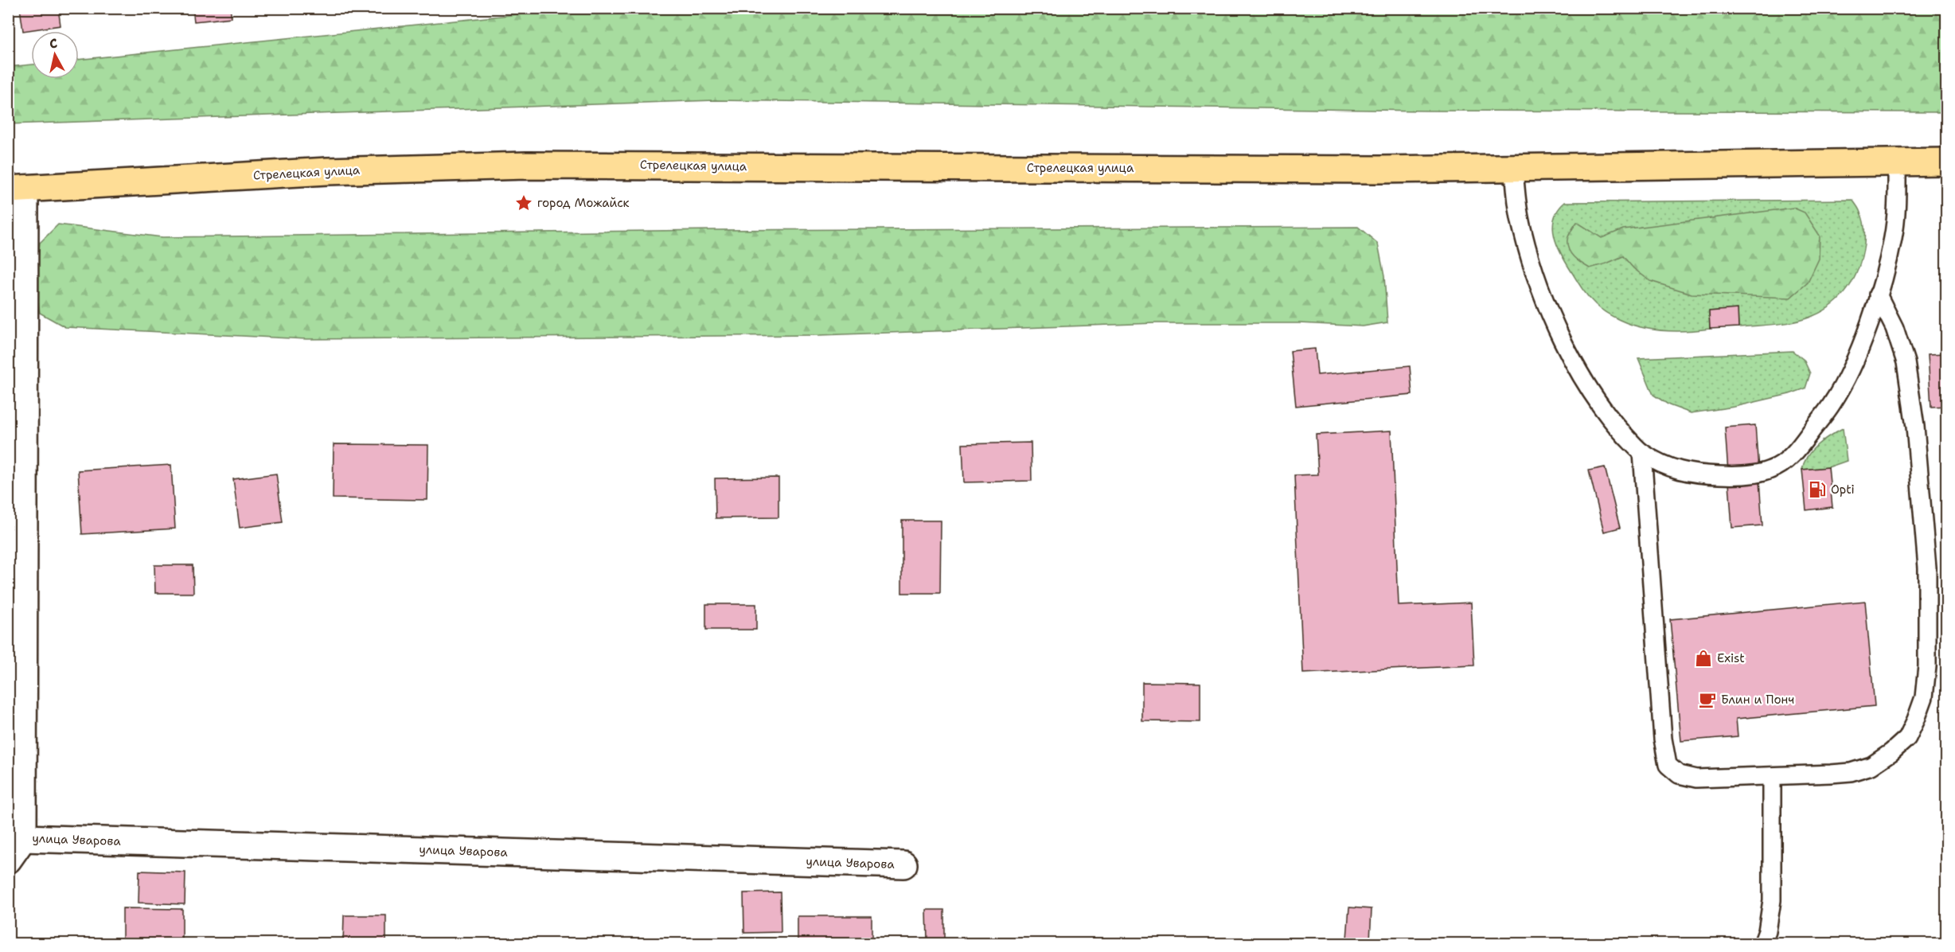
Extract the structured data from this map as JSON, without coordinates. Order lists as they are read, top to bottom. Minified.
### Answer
{"streets":{"main road":["Стрелецкая улица"],"street":["улица Уварова"]},"places":{"place":["город Можайск"],"fuel station":["Opti"],"shop":["Exist"],"cafe":["Блин и Понч"]},"north":"top"}
